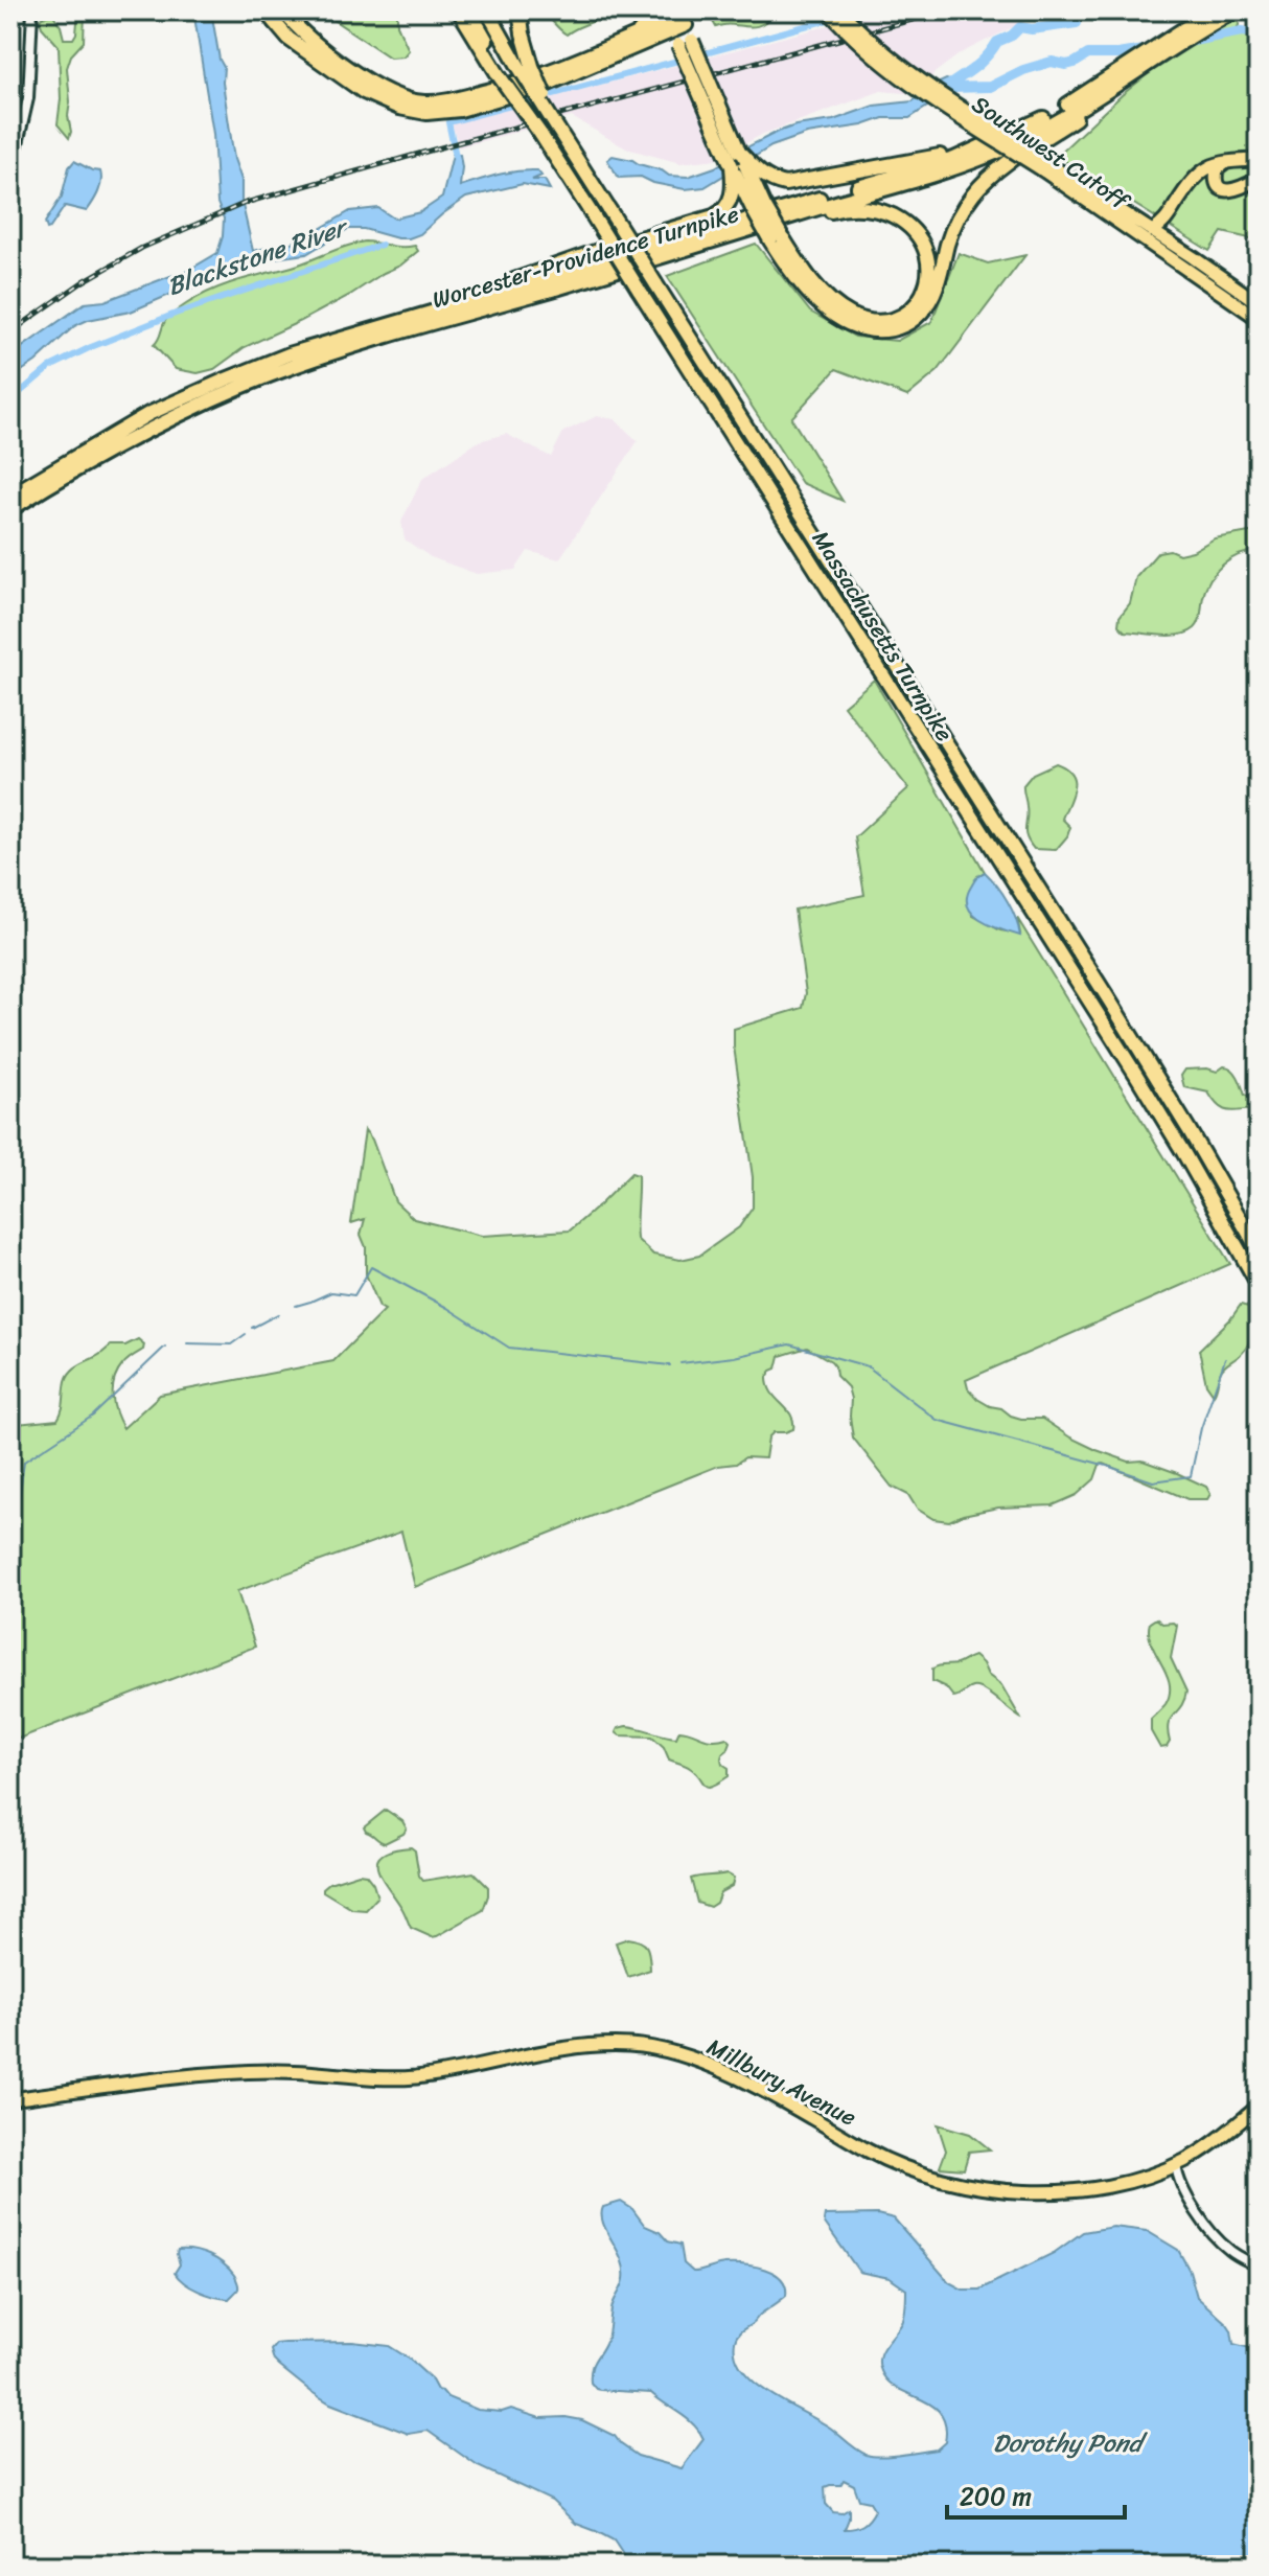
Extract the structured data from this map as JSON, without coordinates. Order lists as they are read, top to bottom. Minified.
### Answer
{"streets":{"highway":["Worcester-Providence Turnpike","Massachusetts Turnpike"],"main road":["Southwest Cutoff","Millbury Avenue"]},"water":["Blackstone River","Dorothy Pond"],"scale_bar":"200 m"}
